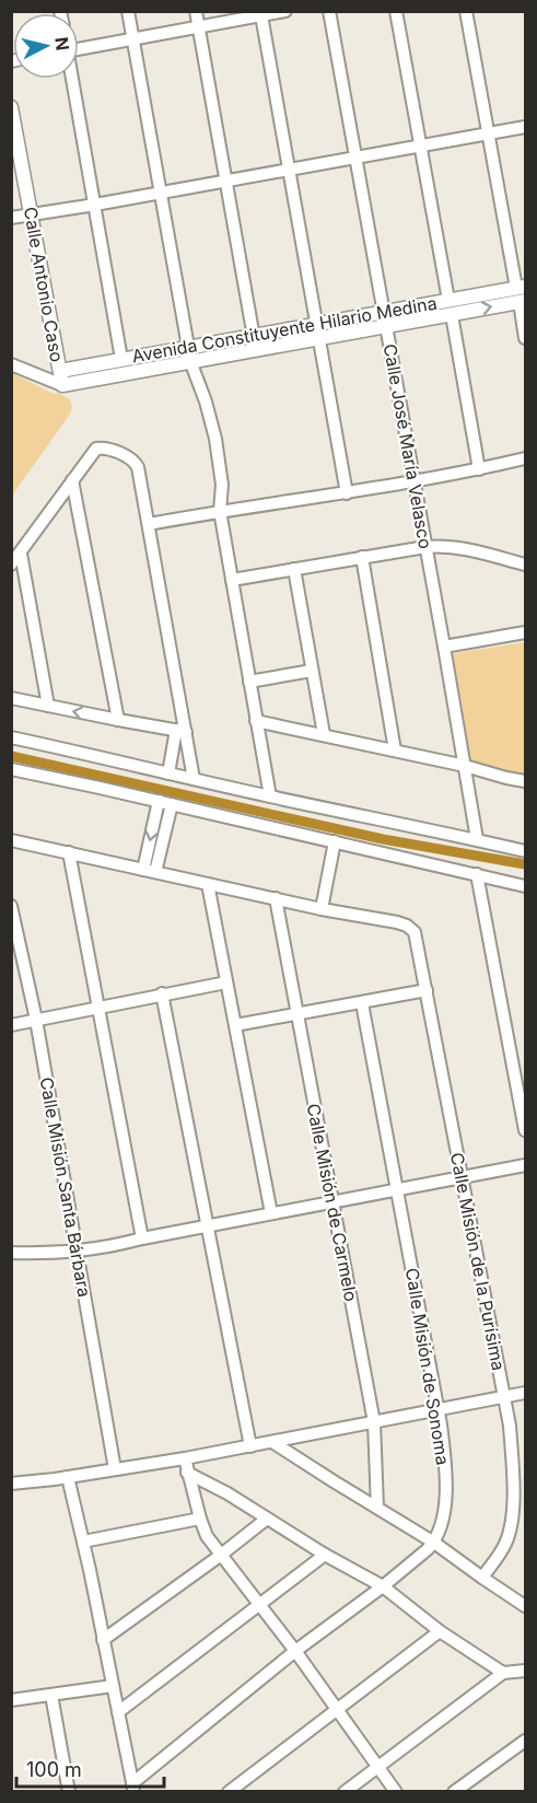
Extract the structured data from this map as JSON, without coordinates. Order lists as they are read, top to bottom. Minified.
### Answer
{"streets":{"street":["Calle Antonio Caso","Avenida Constituyente Hilario Medina","Calle José María Velasco","Calle Misión Santa Bárbara","Calle Misión de Carmelo","Calle Misión de la Purísima","Calle Misión de Sonoma"]},"crossings":[["Calle Antonio Caso","Avenida Constituyente Hilario Medina"],["Avenida Constituyente Hilario Medina","Calle José María Velasco"]],"scale_bar":"100 m","north":"right"}
